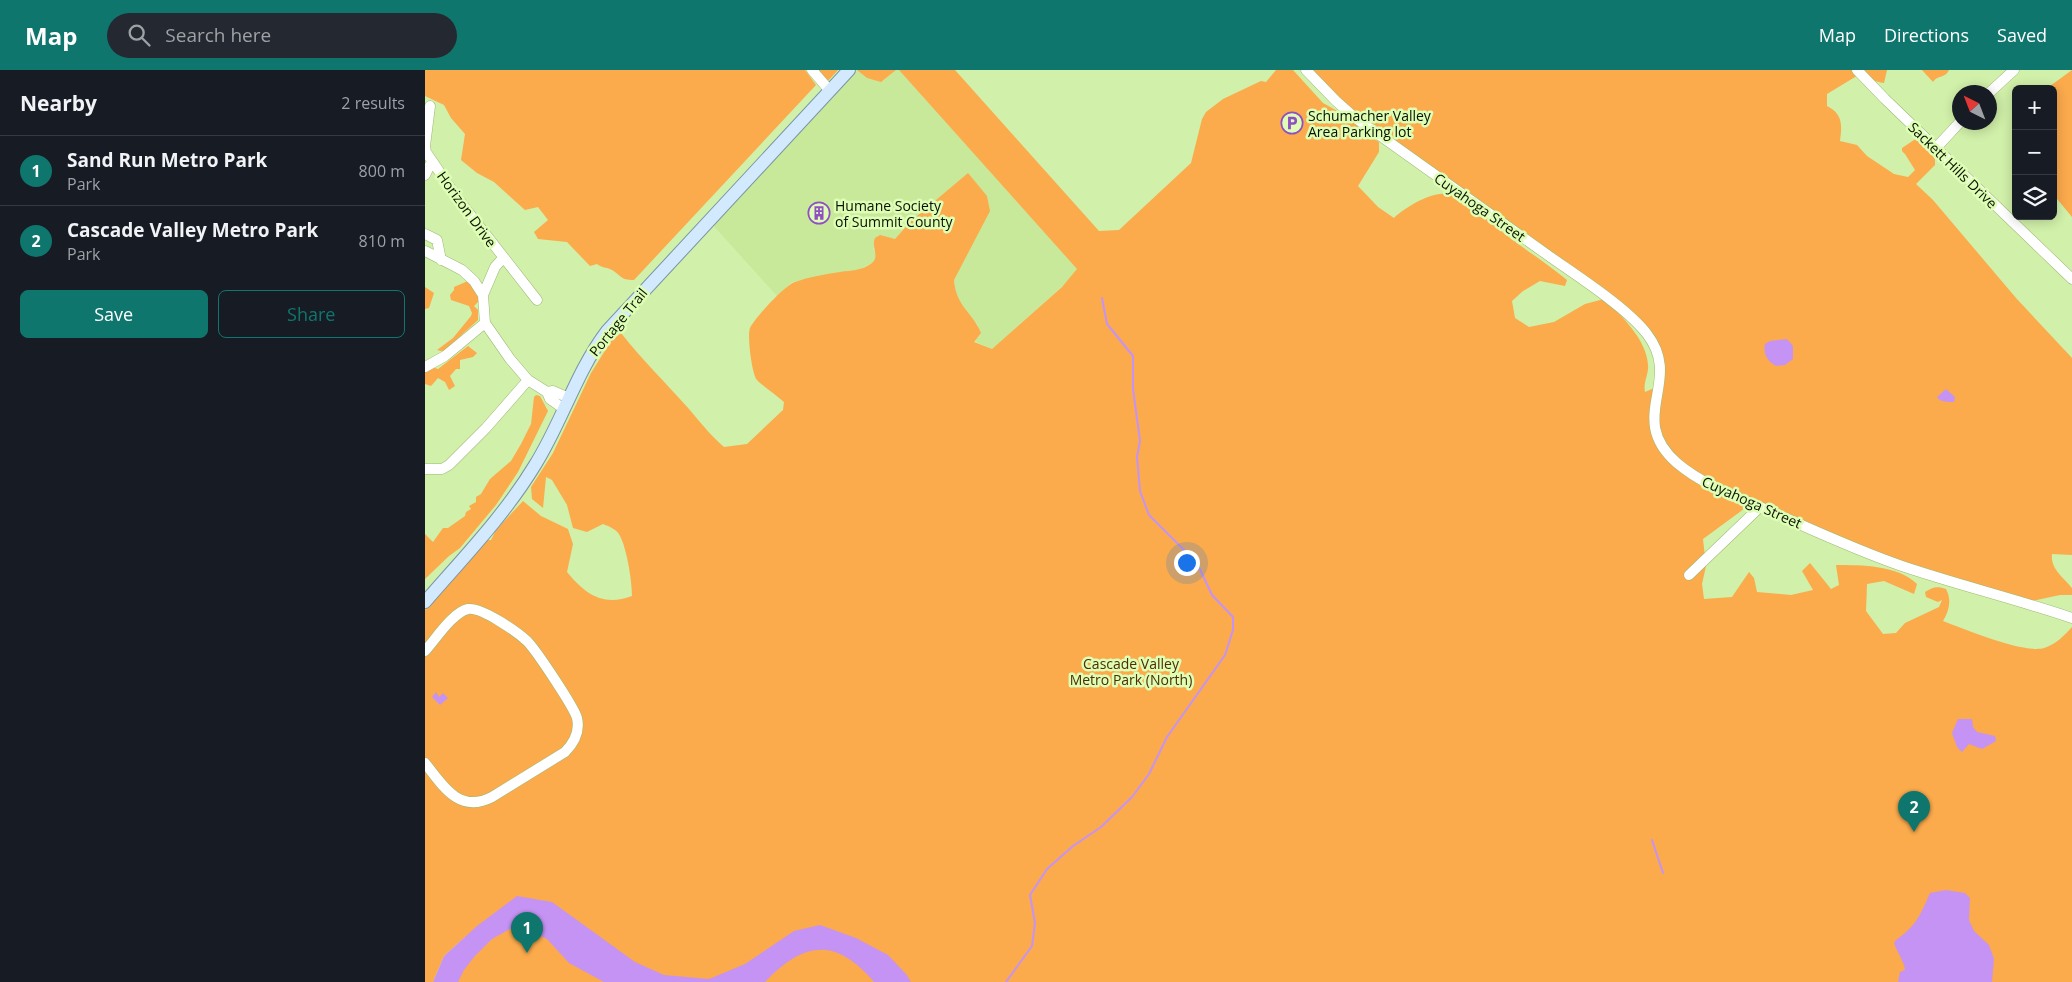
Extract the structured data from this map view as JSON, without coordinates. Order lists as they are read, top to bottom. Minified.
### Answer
{"streets":{"main road":["Portage Trail"],"street":["Sackett Hills Drive","Cuyahoga Street","Horizon Drive"]},"parks":["Cascade Valley Metro Park (North)"],"places":{"parking":["Schumacher Valley Area Parking lot"],"building":["Humane Society of Summit County"]},"north":"top left","page":{"header":"Map","search":"Search here","nav":["Map","Directions","Saved"],"heading":["Nearby","2 results"],"map_buttons":["+","−"],"list":[{"mark":"1","name":"Sand Run Metro Park","note":"Park","value":"800 m"},{"mark":"2","name":"Cascade Valley Metro Park","note":"Park","value":"810 m"}],"buttons":["Save","Share"],"pins":["2","1"]}}
